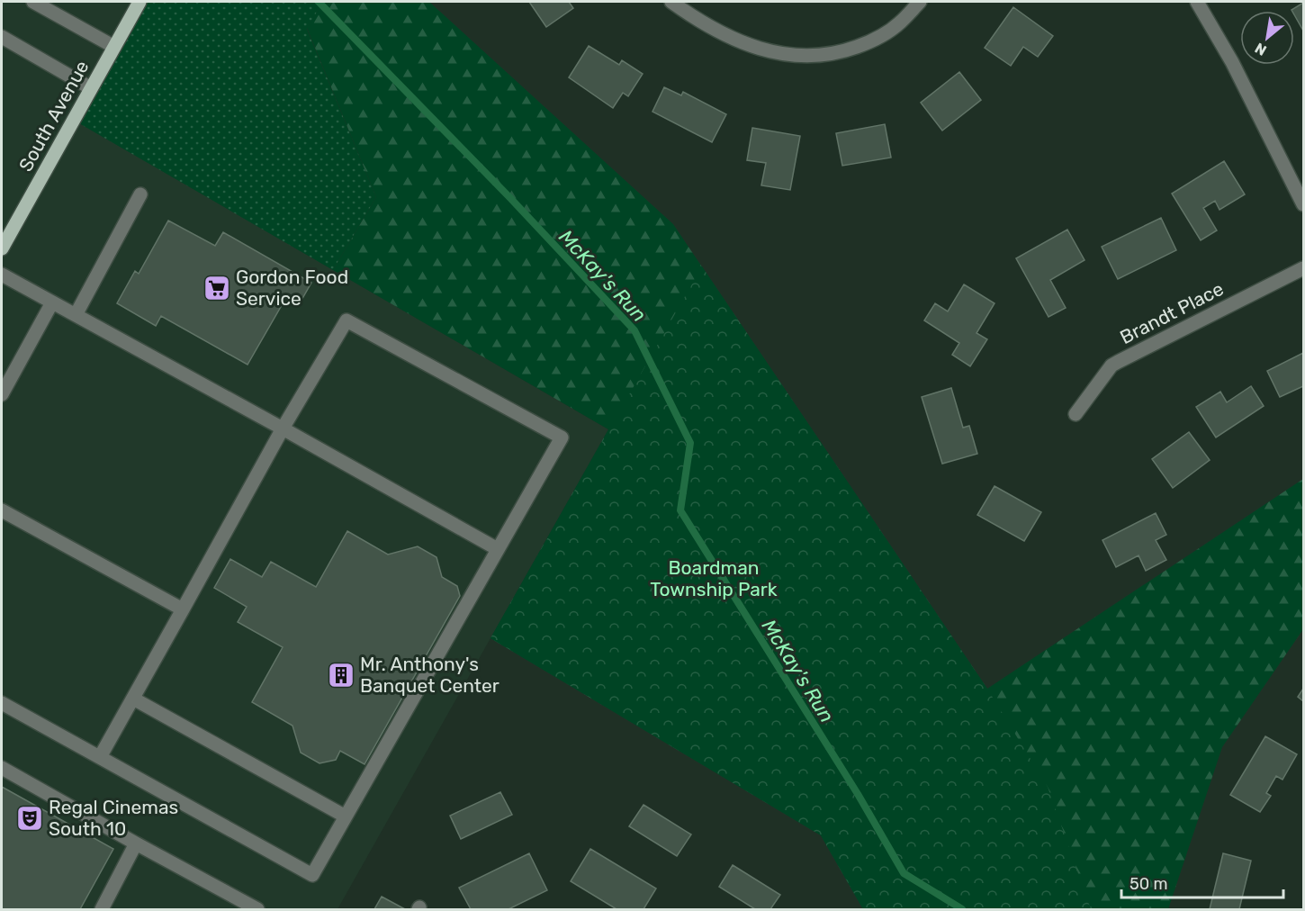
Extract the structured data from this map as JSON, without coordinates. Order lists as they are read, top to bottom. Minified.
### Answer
{"streets":{"main road":["South Avenue"],"street":["Brandt Place"]},"water":["McKay's Run"],"parks":["Boardman Township Park"],"places":{"supermarket":["Gordon Food Service"],"building":["Mr. Anthony's Banquet Center"],"theatre":["Regal Cinemas South 10"]},"scale_bar":"50 m","north":"bottom left"}
